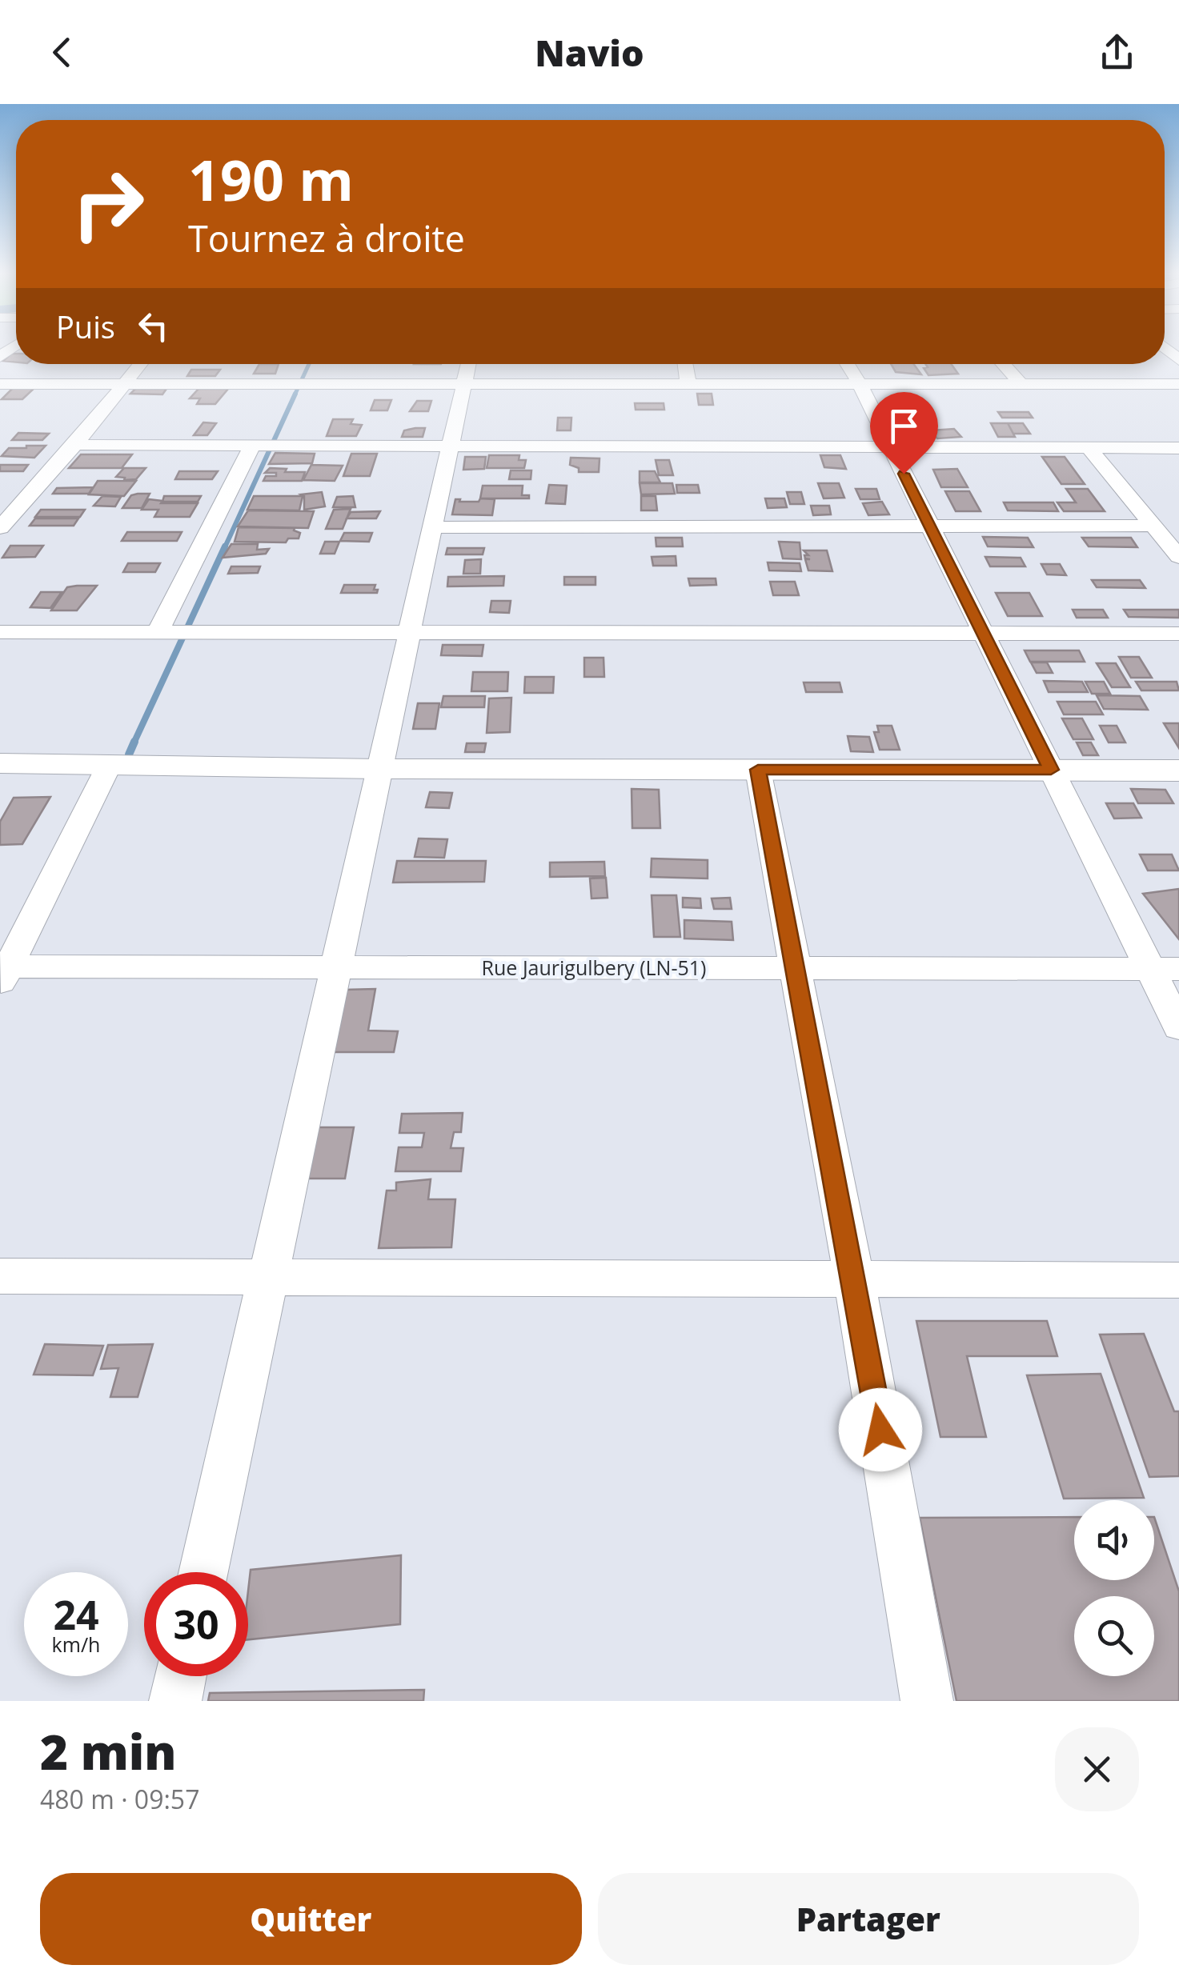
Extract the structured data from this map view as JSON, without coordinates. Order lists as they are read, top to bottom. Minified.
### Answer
{"streets":{"street":["Rue Jaurigulbery (LN-51)"]},"page":{"header":"Navio","turn":["190 m","Tournez à droite"],"then":"Puis","speed":"24 km/h","limit":"30","heading":["2 min","480 m · 09:57"],"buttons":["Quitter","Partager"]}}
